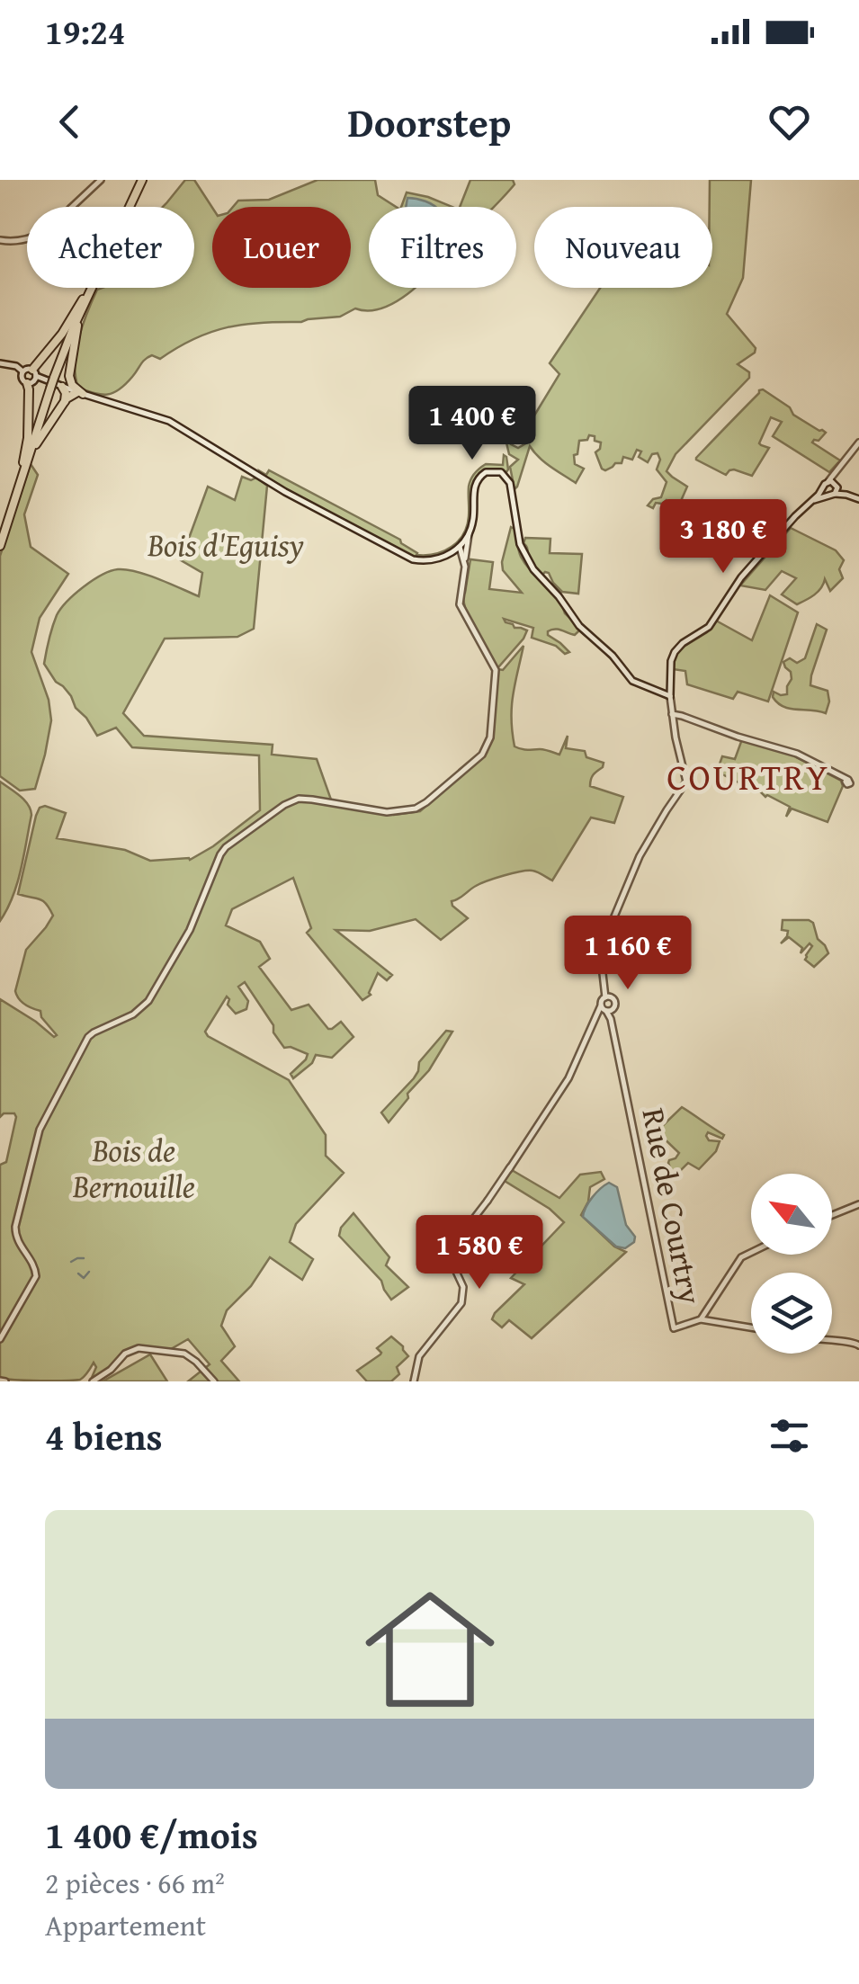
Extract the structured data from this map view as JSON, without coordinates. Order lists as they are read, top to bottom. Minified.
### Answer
{"streets":{"street":["Rue de Courtry"]},"districts":["COURTRY"],"parks":["Bois d'Eguisy","Bois de Bernouille"],"north":"top left","page":{"status":"19:24","header":"Doorstep","chip":["Acheter","Louer","Filtres","Nouveau"],"price":["1 400 €","3 180 €","1 160 €","1 580 €"],"heading":"4 biens","list":[{"name":"1 400 €/mois","note":"2 pièces · 66 m² · Appartement"}]}}
